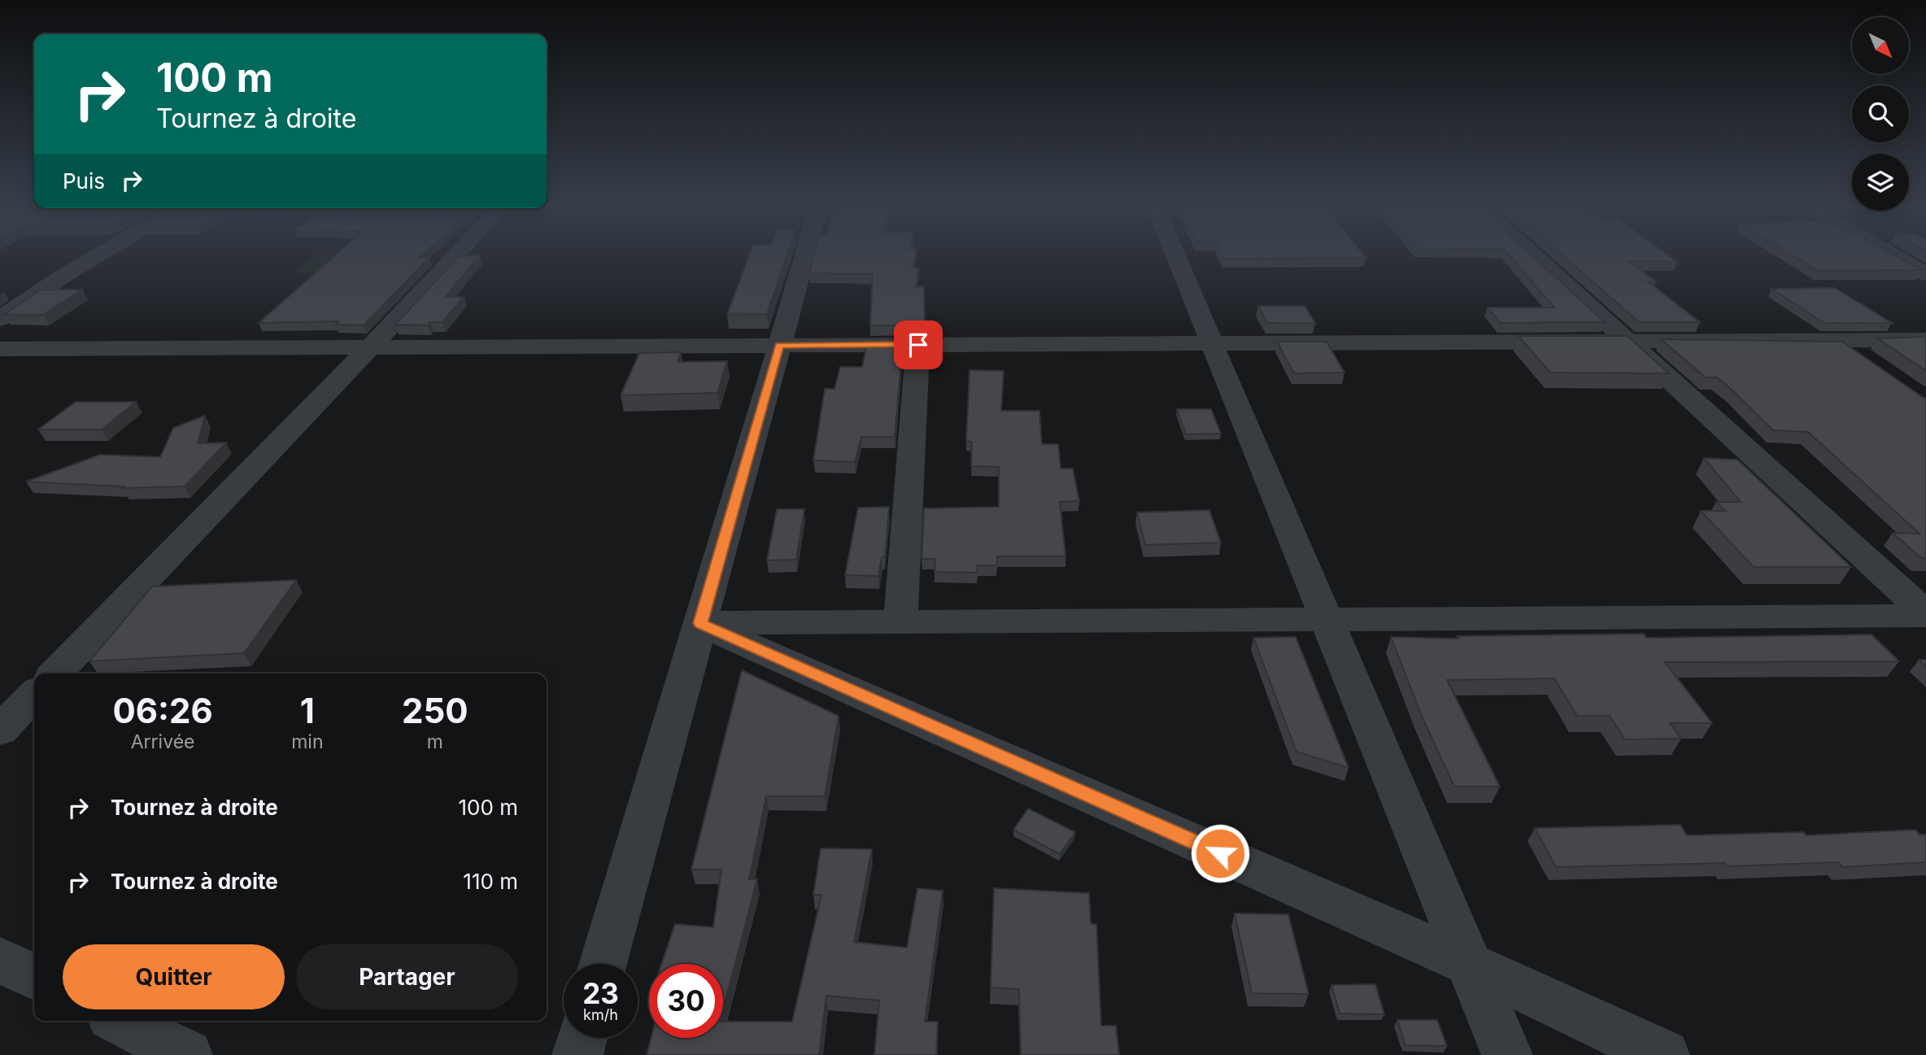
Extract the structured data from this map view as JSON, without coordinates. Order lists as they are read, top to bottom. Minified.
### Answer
{"north":"bottom right","page":{"turn":["100 m","Tournez à droite"],"then":"Puis","eta":["06:26","Arrivée","1","min","250","m"],"list":[{"name":"Tournez à droite","value":"100 m"},{"name":"Tournez à droite","value":"110 m"}],"buttons":["Quitter","Partager"],"speed":"23 km/h","limit":"30"}}
